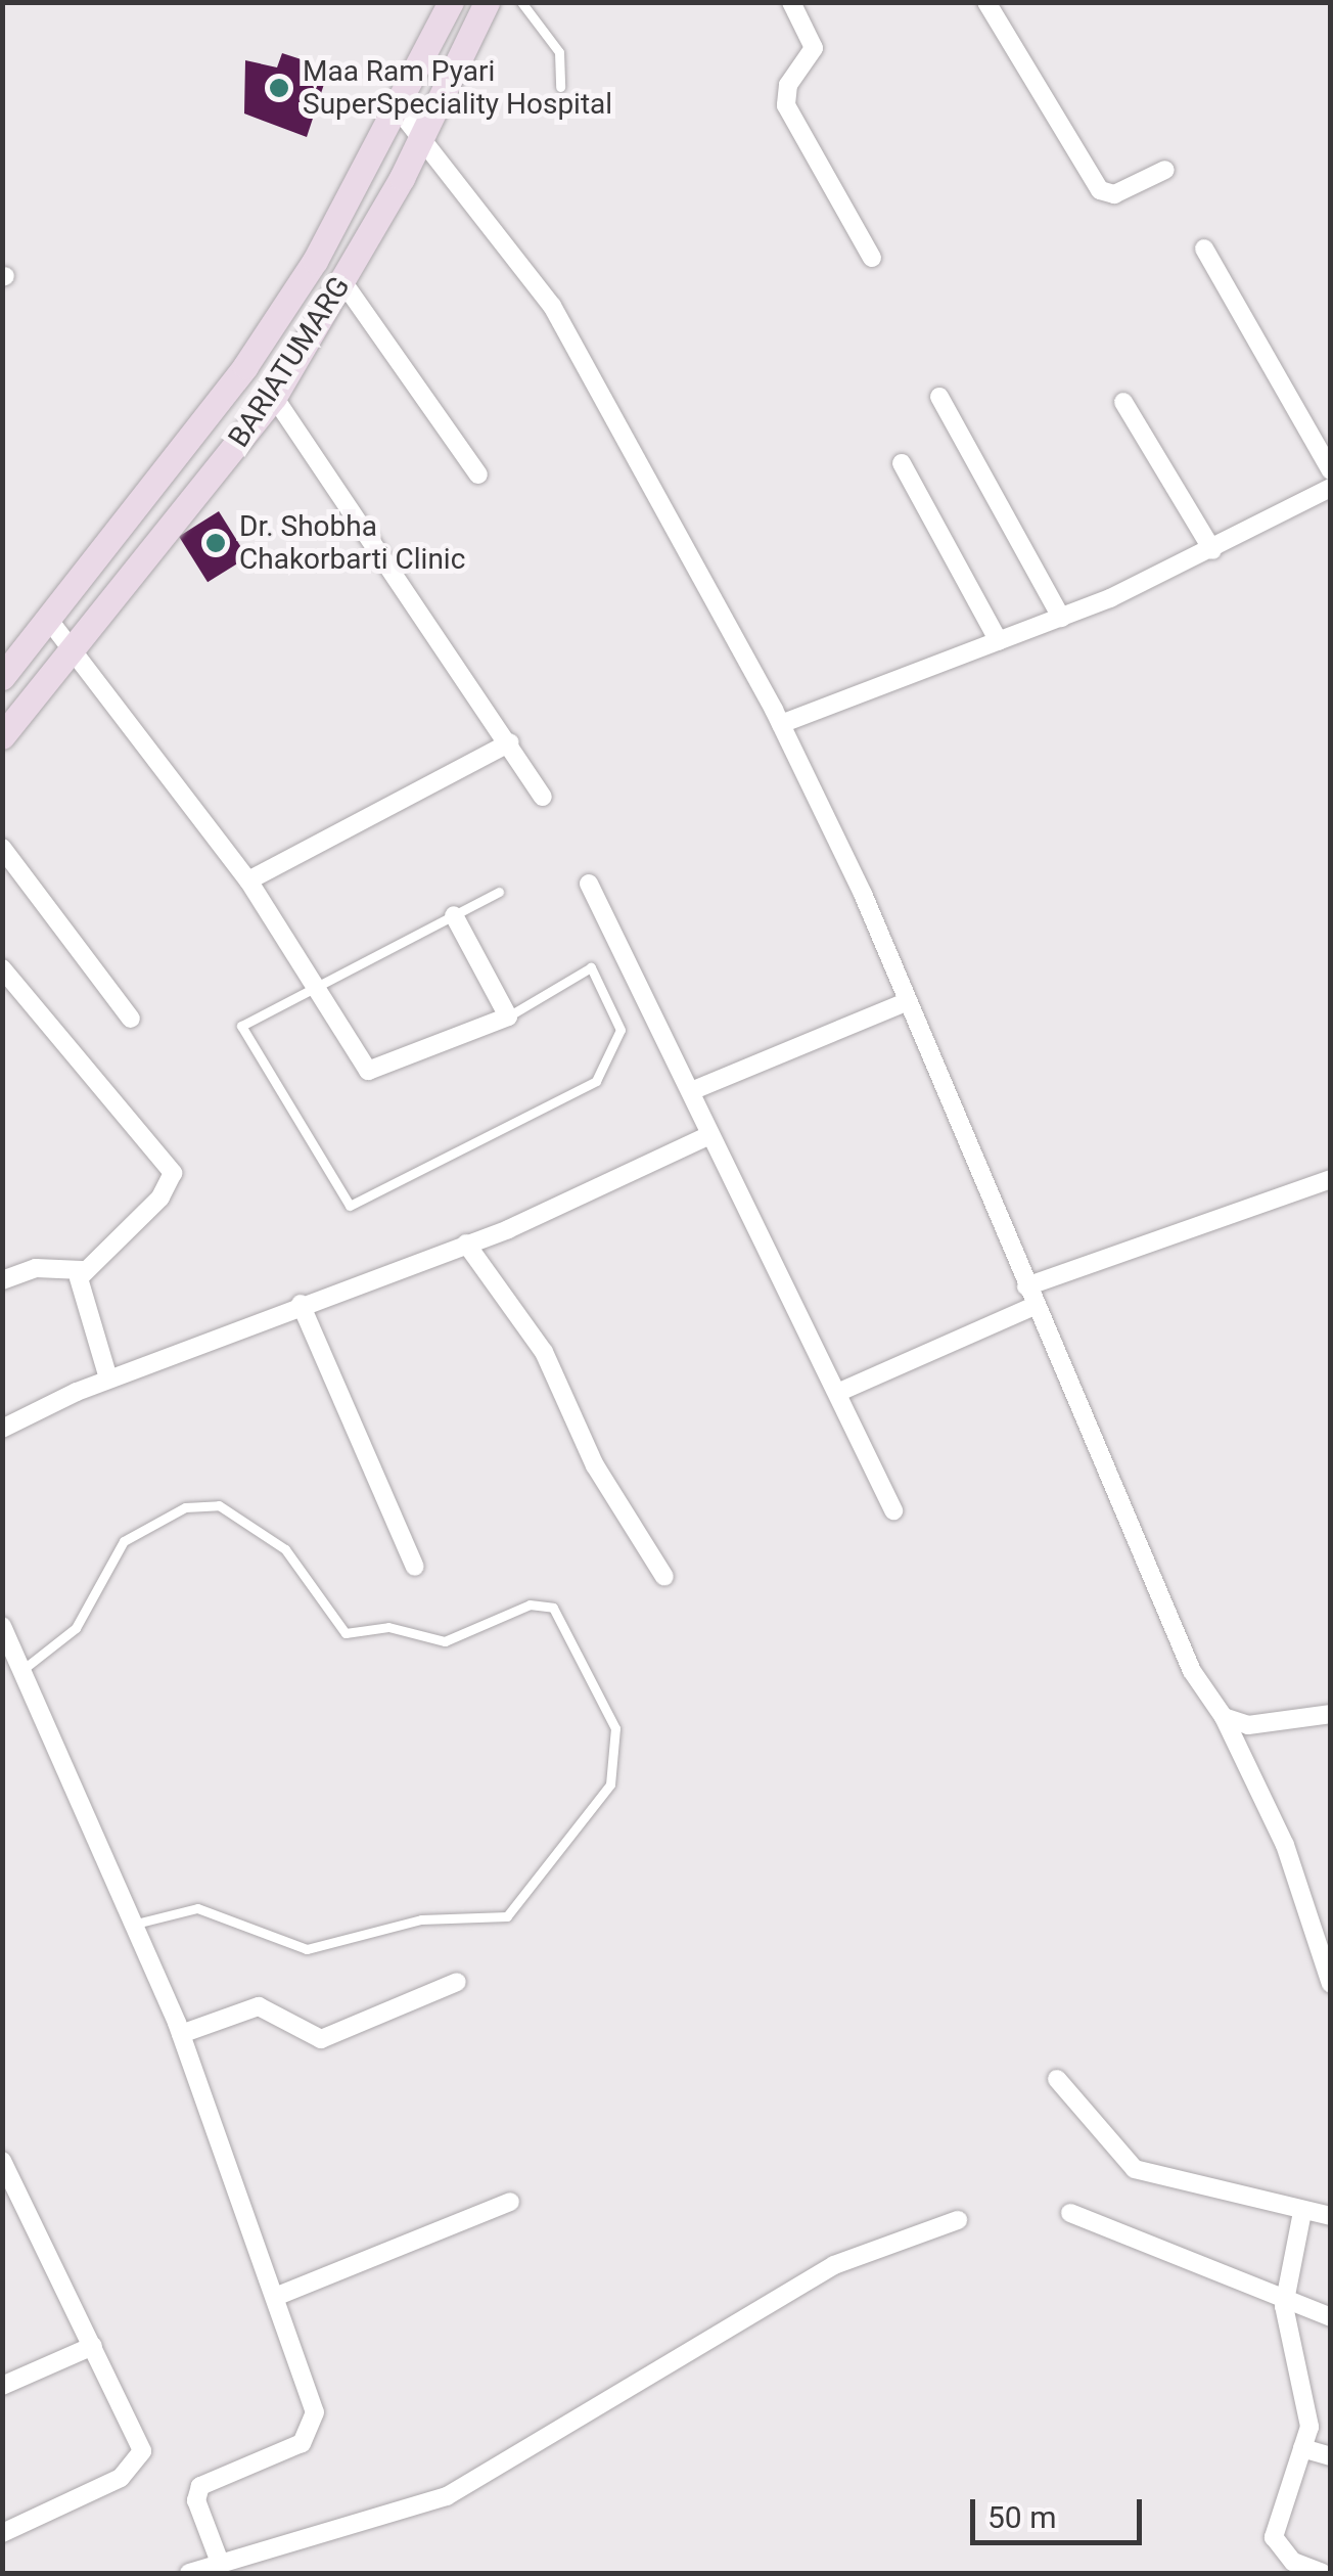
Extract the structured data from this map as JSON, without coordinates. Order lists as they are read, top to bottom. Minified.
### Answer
{"streets":{"main road":["BARIATUMARG"]},"places":["Maa Ram Pyari SuperSpeciality Hospital","Dr. Shobha Chakorbarti Clinic"],"scale_bar":"50 m"}
